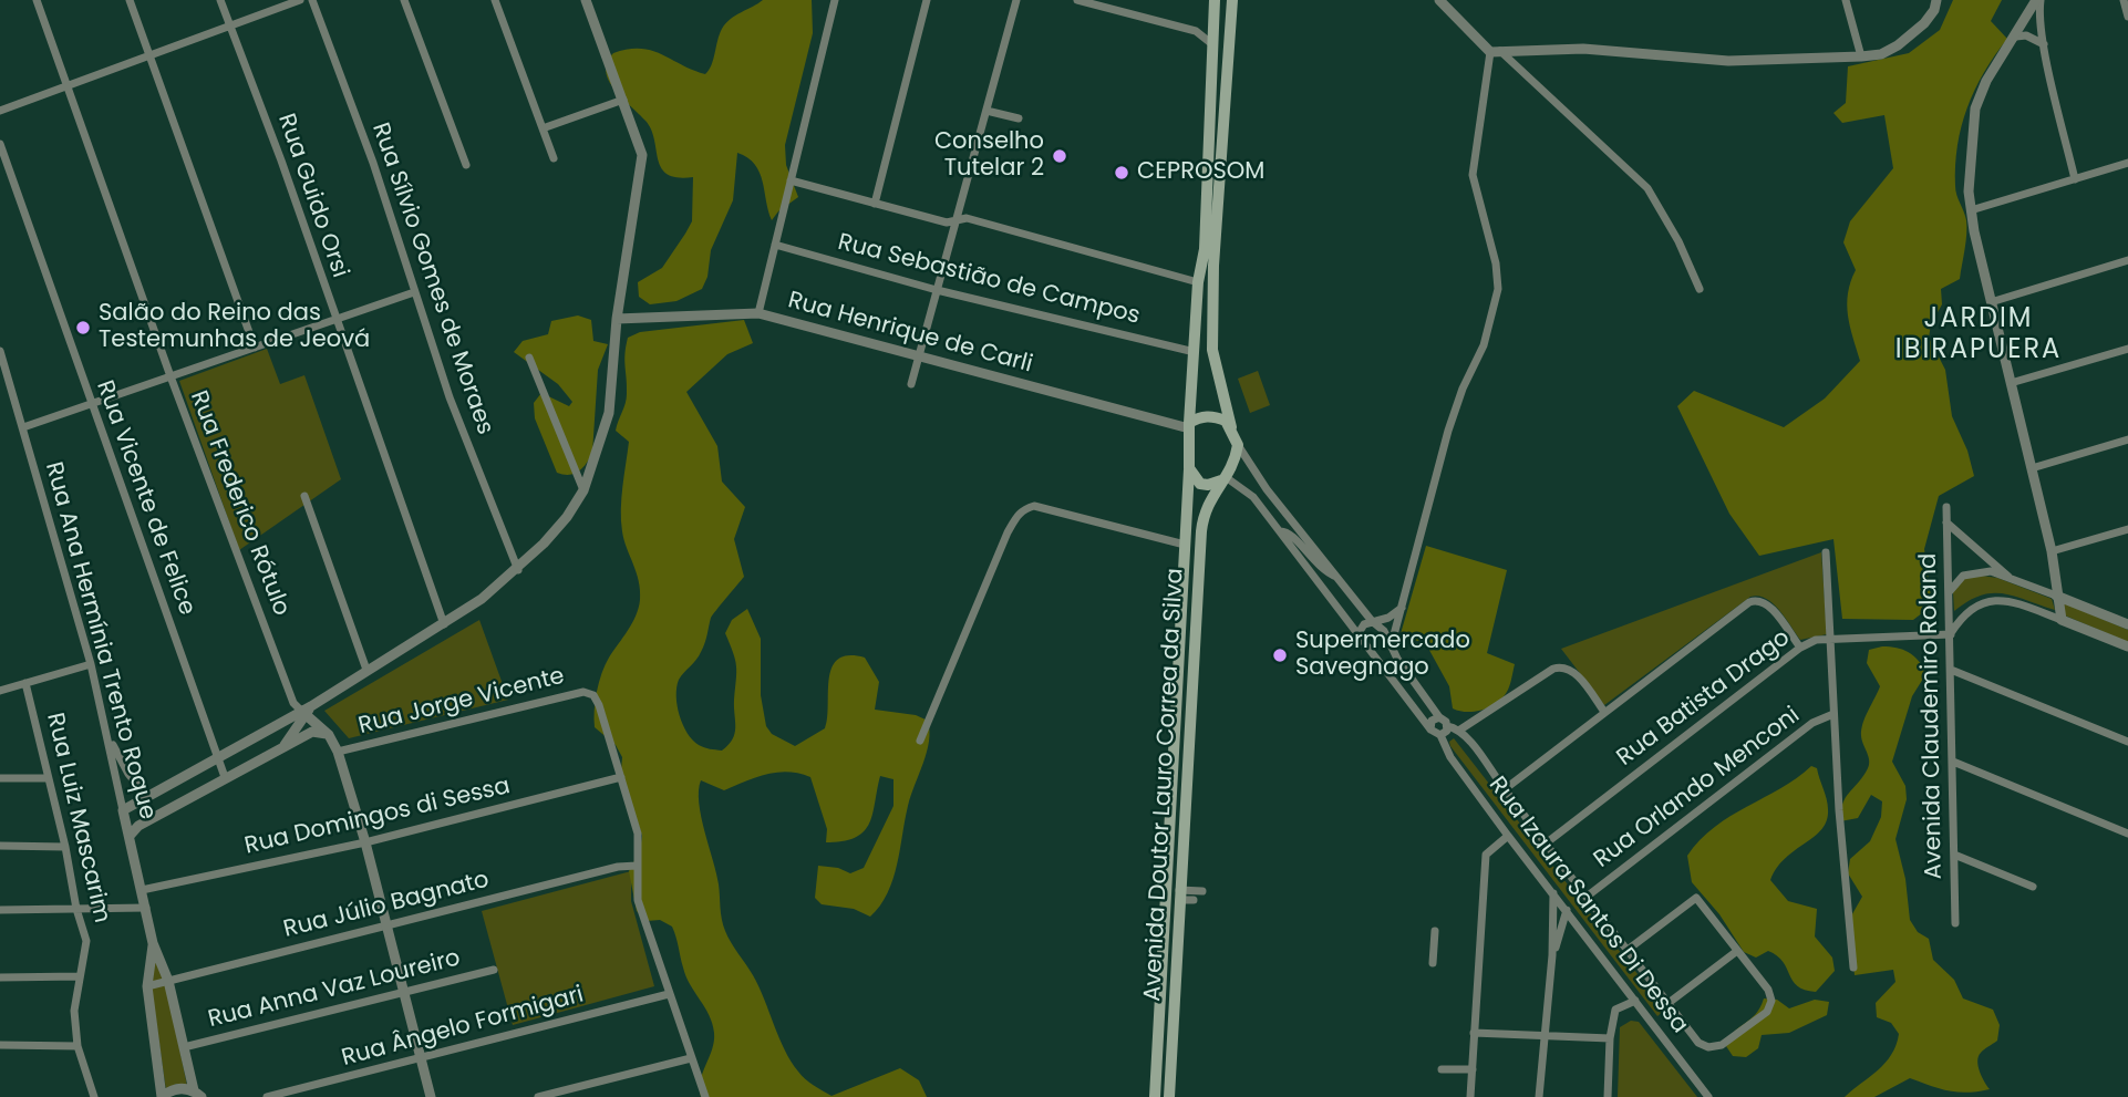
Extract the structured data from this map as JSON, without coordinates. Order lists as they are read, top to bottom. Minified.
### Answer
{"streets":{"main road":["Avenida Doutor Lauro Correa da Silva"],"street":["Rua Guido Orsi","Rua Sílvio Gomes de Moraes","Rua Sebastião de Campos","Rua Henrique de Carli","Rua Vicente de Felice","Rua Frederico Rótulo","Rua Ana Hermínia Trento Roque","Rua Batista Drago","Rua Jorge Vicente","Avenida Claudemiro Roland","Rua Orlando Menconi","Rua Domingos di Sessa","Rua Luiz Mascarim","Rua Júlio Bagnato","Rua Izaura Santos Di Dessa","Rua Anna Vaz Loureiro","Rua Ângelo Formigari"]},"crossings":[["Rua Henrique de Carli","Avenida Doutor Lauro Correa da Silva"],["Rua Ana Hermínia Trento Roque","Rua Domingos di Sessa"],["Rua Ana Hermínia Trento Roque","Rua Júlio Bagnato"],["Rua Ana Hermínia Trento Roque","Rua Anna Vaz Loureiro"],["Rua Batista Drago","Avenida Claudemiro Roland"],["Rua Batista Drago","Rua Izaura Santos Di Dessa"],["Rua Jorge Vicente","Rua Domingos di Sessa"],["Rua Orlando Menconi","Rua Izaura Santos Di Dessa"]],"districts":["JARDIM IBIRAPUERA"],"places":["Conselho Tutelar 2","CEPROSOM","Salão do Reino das Testemunhas de Jeová","Supermercado Savegnago"]}
